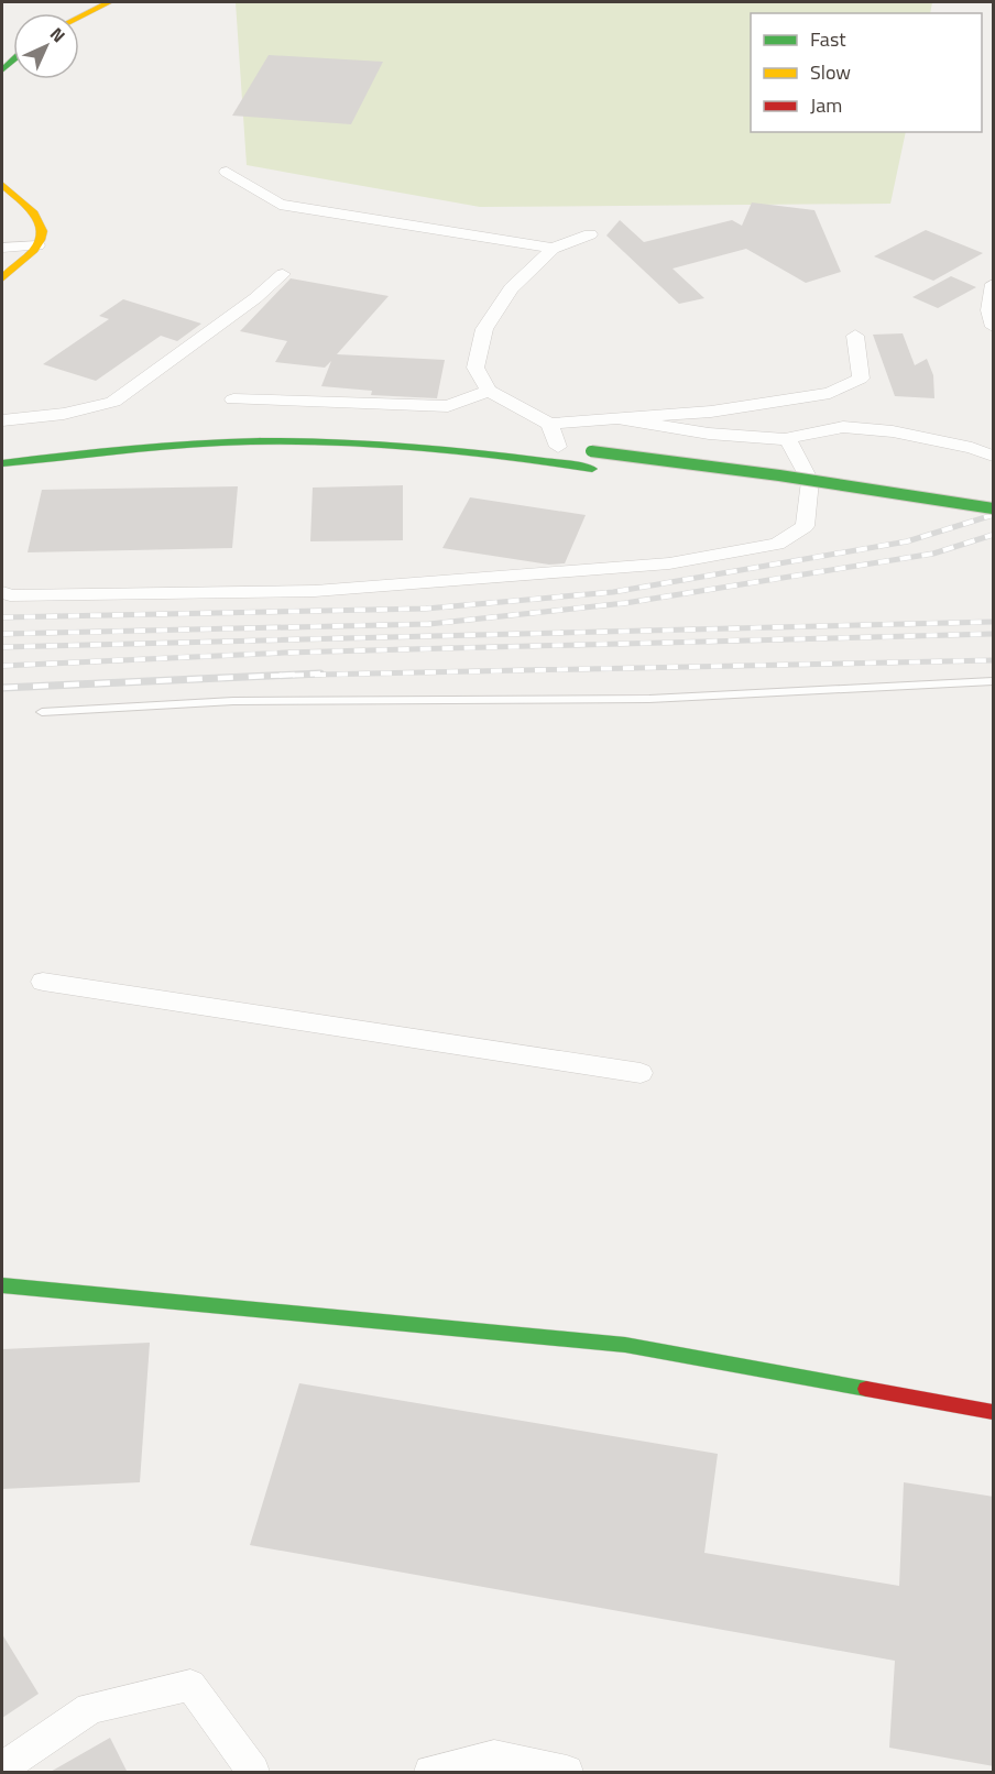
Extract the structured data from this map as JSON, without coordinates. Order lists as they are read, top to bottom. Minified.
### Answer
{"legend":["Fast","Slow","Jam"],"north":"top right"}
